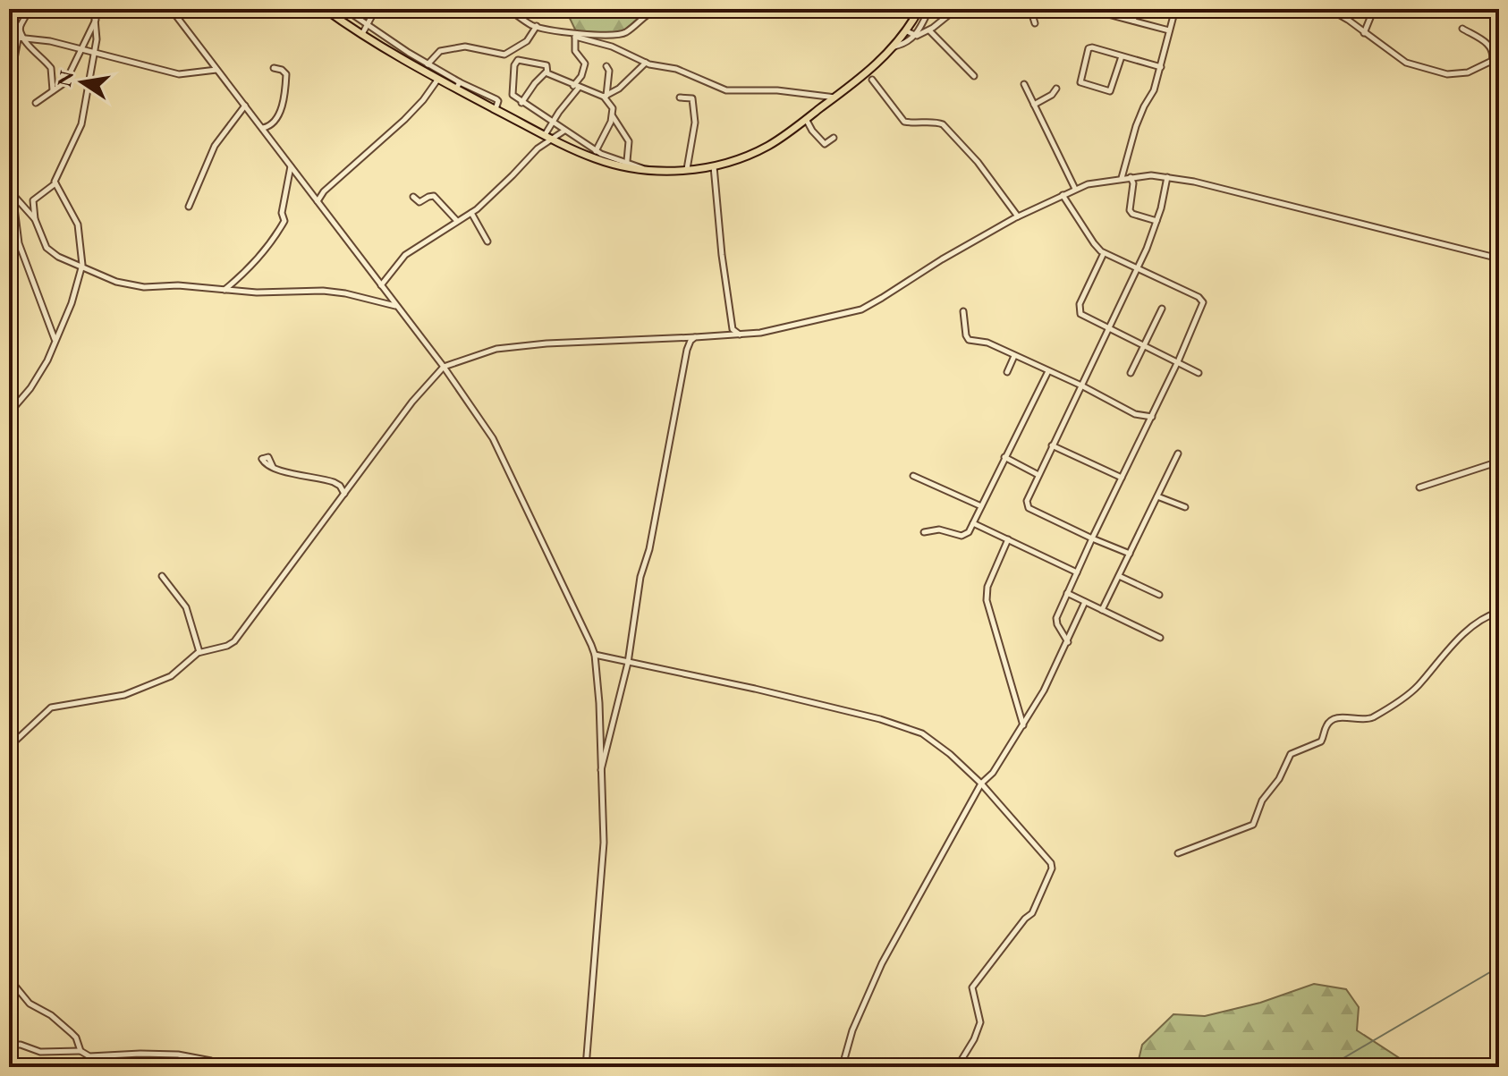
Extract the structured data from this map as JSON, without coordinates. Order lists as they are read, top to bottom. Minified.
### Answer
{"north":"left"}
